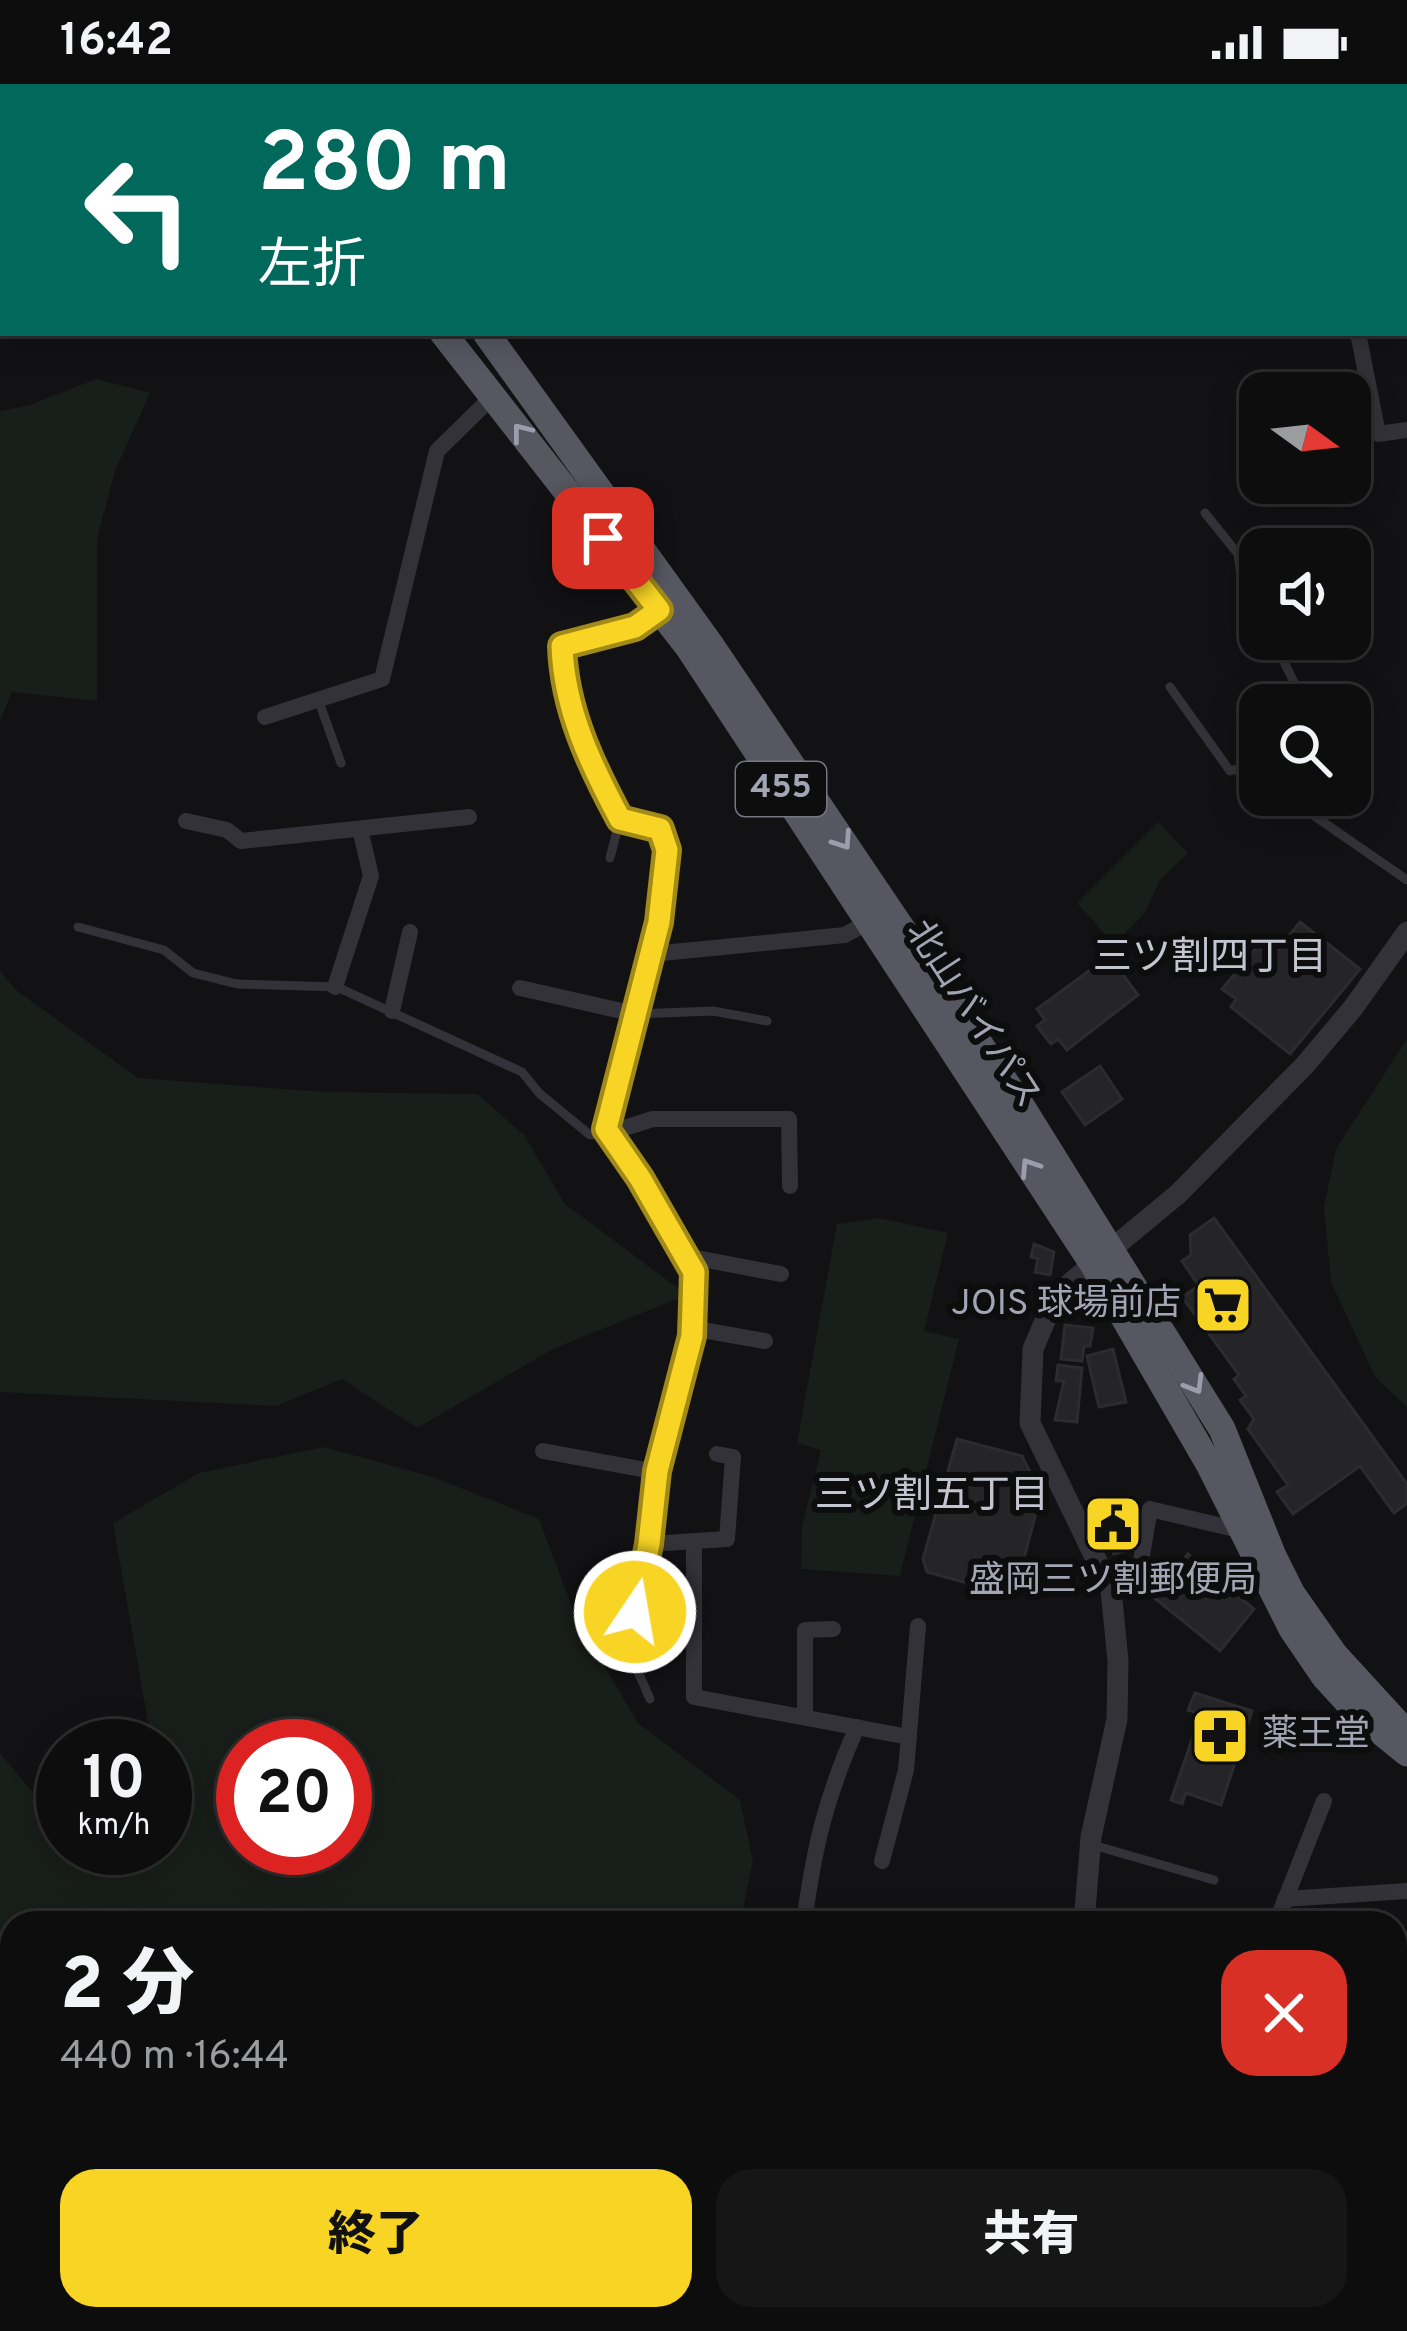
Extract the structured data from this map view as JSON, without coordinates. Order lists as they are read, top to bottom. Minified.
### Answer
{"streets":{"highway":["455","北山バイパス"]},"districts":["三ツ割四丁目","三ツ割五丁目"],"places":{"supermarket":["JOIS 球場前店"],"public building":["盛岡三ツ割郵便局"],"pharmacy":["薬王堂"]},"north":"right","page":{"status":"16:42","turn":["280 m","左折"],"speed":"10 km/h","limit":"20","heading":["2 分","440 m · 16:44"],"buttons":["終了","共有"]}}
